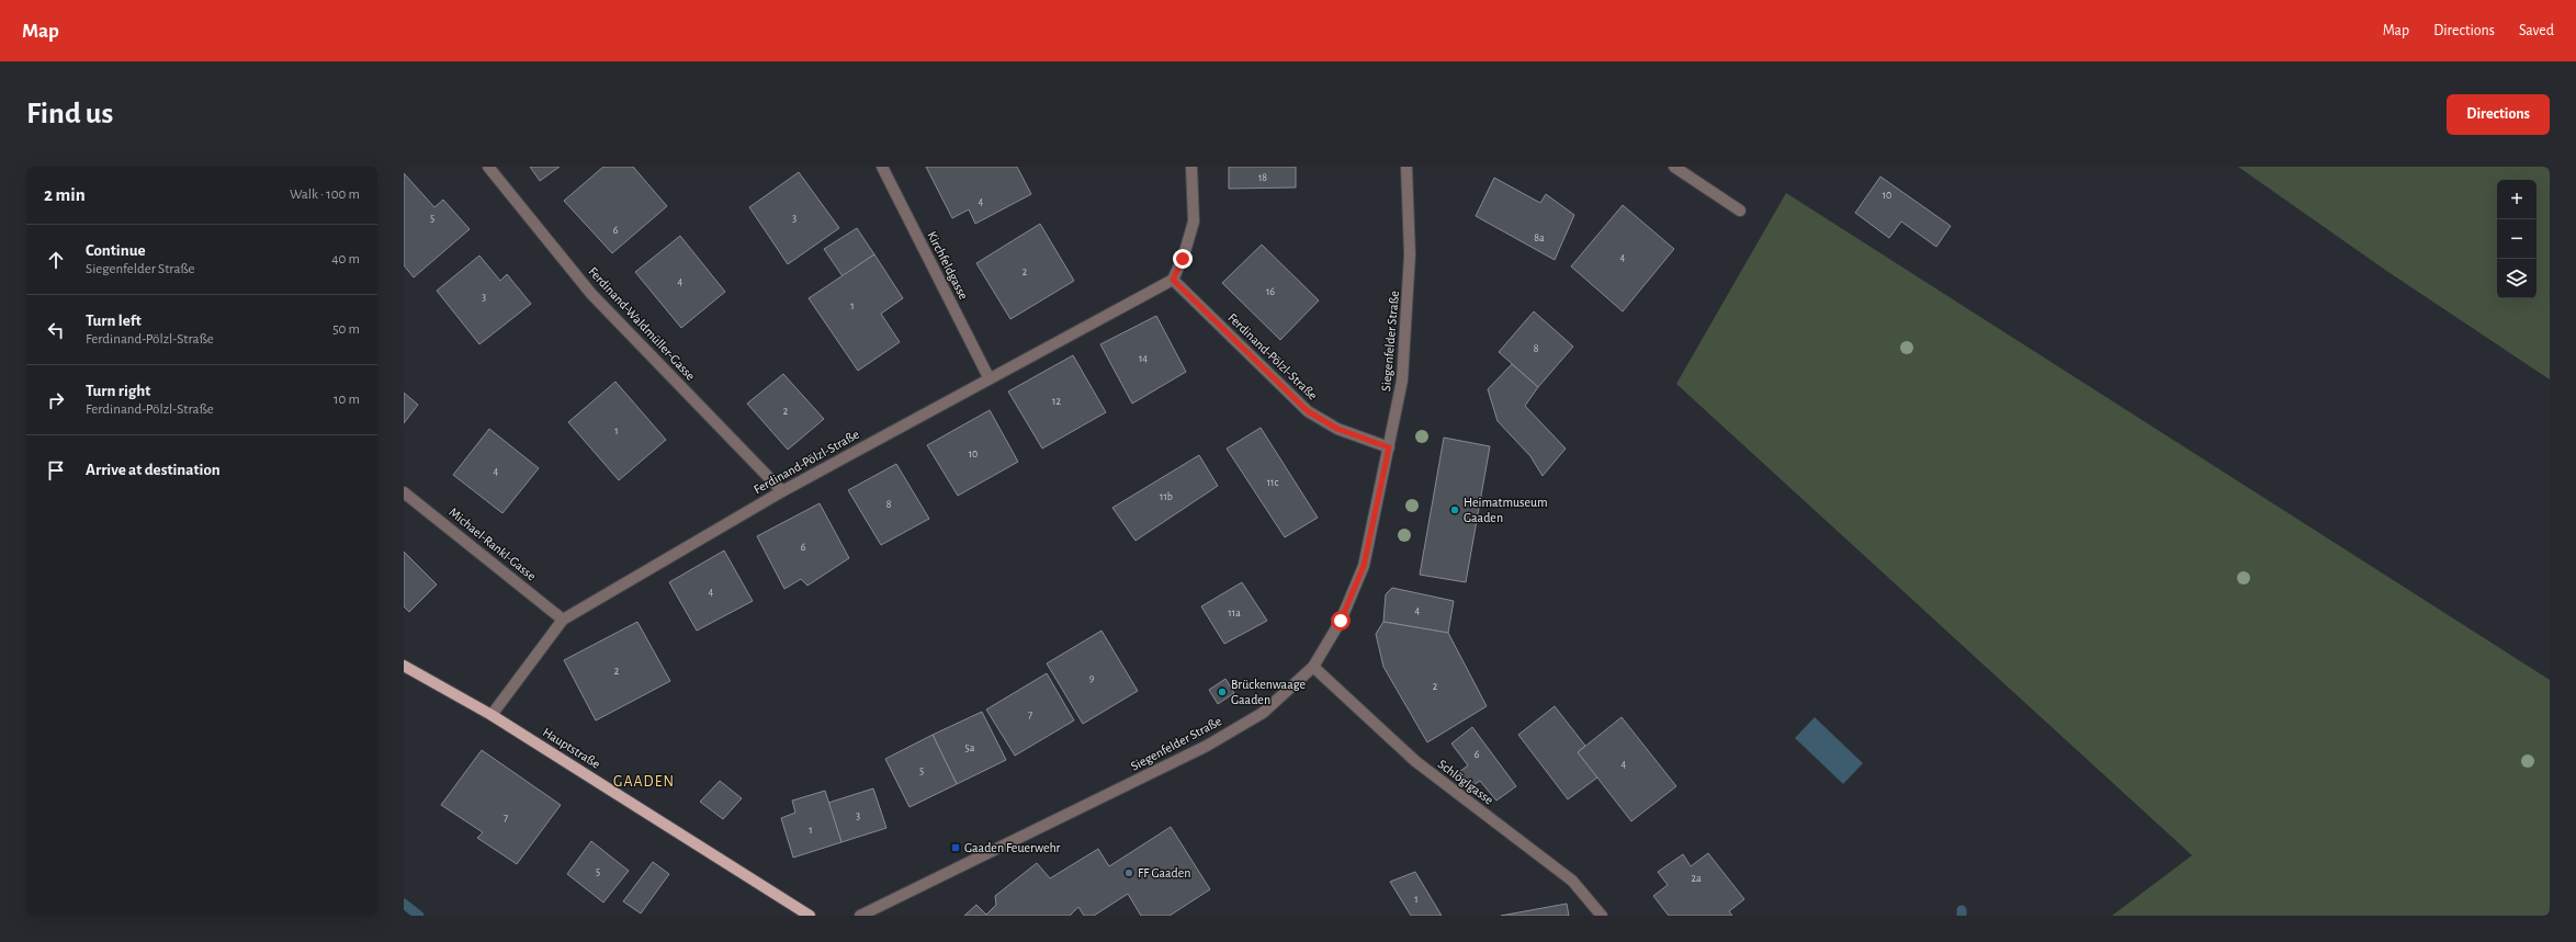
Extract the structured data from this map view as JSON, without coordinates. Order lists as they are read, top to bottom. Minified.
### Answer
{"streets":{"main road":["Hauptstraße"],"street":["Kirchfeldgasse","Ferdinand-Waldmüller-Gasse","Siegenfelder Straße","Ferdinand-Pölzl-Straße","Michael-Rankl-Gasse","Schlöglgasse"]},"crossings":[["Kirchfeldgasse","Ferdinand-Pölzl-Straße"],["Ferdinand-Waldmüller-Gasse","Ferdinand-Pölzl-Straße"],["Siegenfelder Straße","Ferdinand-Pölzl-Straße"],["Siegenfelder Straße","Schlöglgasse"],["Ferdinand-Pölzl-Straße","Michael-Rankl-Gasse"],["Ferdinand-Pölzl-Straße","Hauptstraße"]],"districts":["GAADEN"],"places":{"other":["Heimatmuseum Gaaden","Brückenwaage Gaaden","FF Gaaden"],"transit":["Gaaden Feuerwehr"]},"house_numbers":["18","10","4","5","3","6","8a","4","2","4","16","3","1","8","14","12","2","1","10","4","11c","11b","8","6","4","4","11a","2","9","2","7","5a","6","4","5","3","7","1","5","2a","1"],"page":{"header":"Map","nav":["Map","Directions","Saved"],"buttons":"Directions","title":"Find us","heading":["2 min","Walk · 100 m"],"map_buttons":["+","−"],"list":[["Continue","Siegenfelder Straße","40 m"],["Turn left","Ferdinand-Pölzl-Straße","50 m"],["Turn right","Ferdinand-Pölzl-Straße","10 m"],"Arrive at destination"]}}
